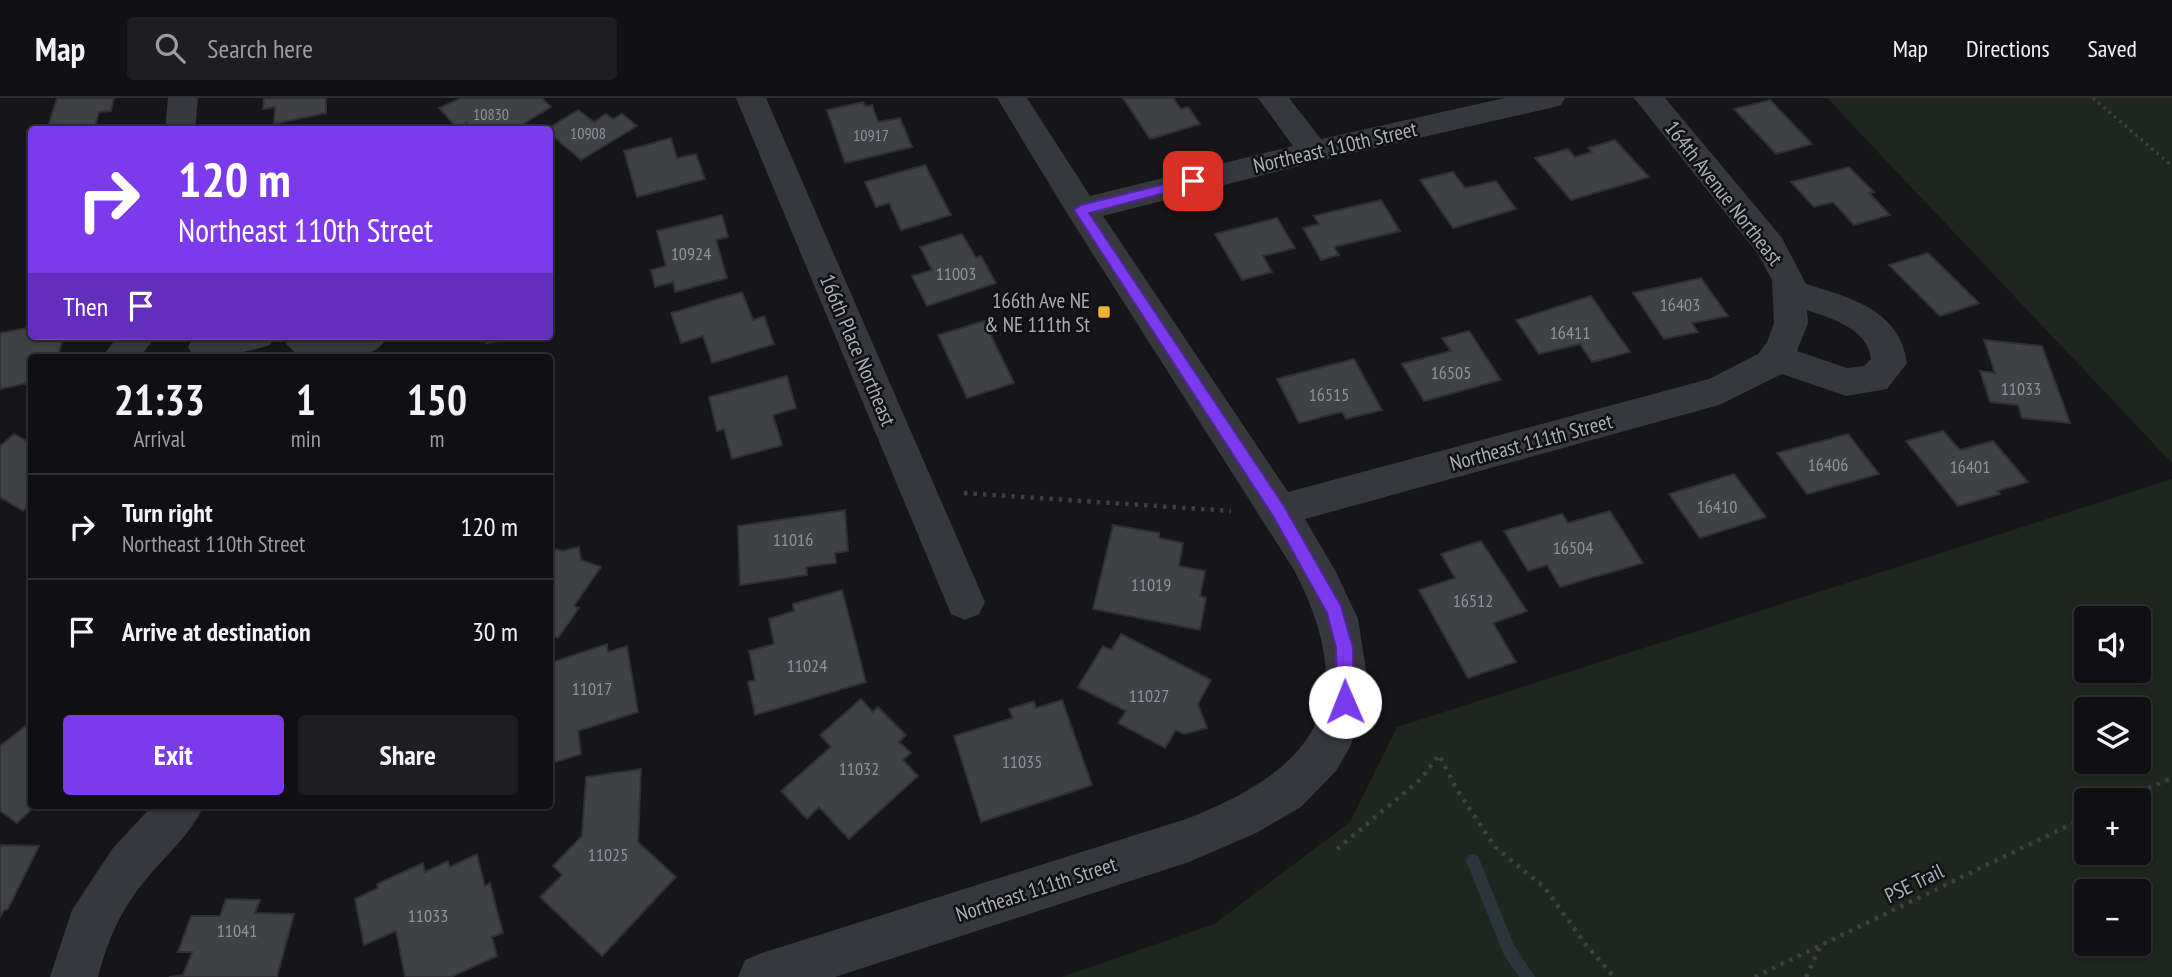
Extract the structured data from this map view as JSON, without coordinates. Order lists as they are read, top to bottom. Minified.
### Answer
{"streets":{"street":["Northeast 110th Street","164th Avenue Northeast","166th Place Northeast","Northeast 111th Street"],"path":["PSE Trail"]},"crossings":[["164th Avenue Northeast","Northeast 111th Street"]],"places":{"transit":["166th Ave NE & NE 111th St"]},"house_numbers":["10830","10908","10917","10924","11003","16403","16411","16505","11033","16515","16406","16401","16410","11016","16504","11019","16512","11024","11017","11027","11035","11032","11025","11033","11041"],"page":{"header":"Map","search":"Search here","nav":["Map","Directions","Saved"],"turn":["120 m","Northeast 110th Street"],"then":"Then","eta":["21:33","Arrival","1","min","150","m"],"list":[{"name":"Turn right","note":"Northeast 110th Street","value":"120 m"},{"name":"Arrive at destination","value":"30 m"}],"map_buttons":["+","−"],"buttons":["Exit","Share"]}}
